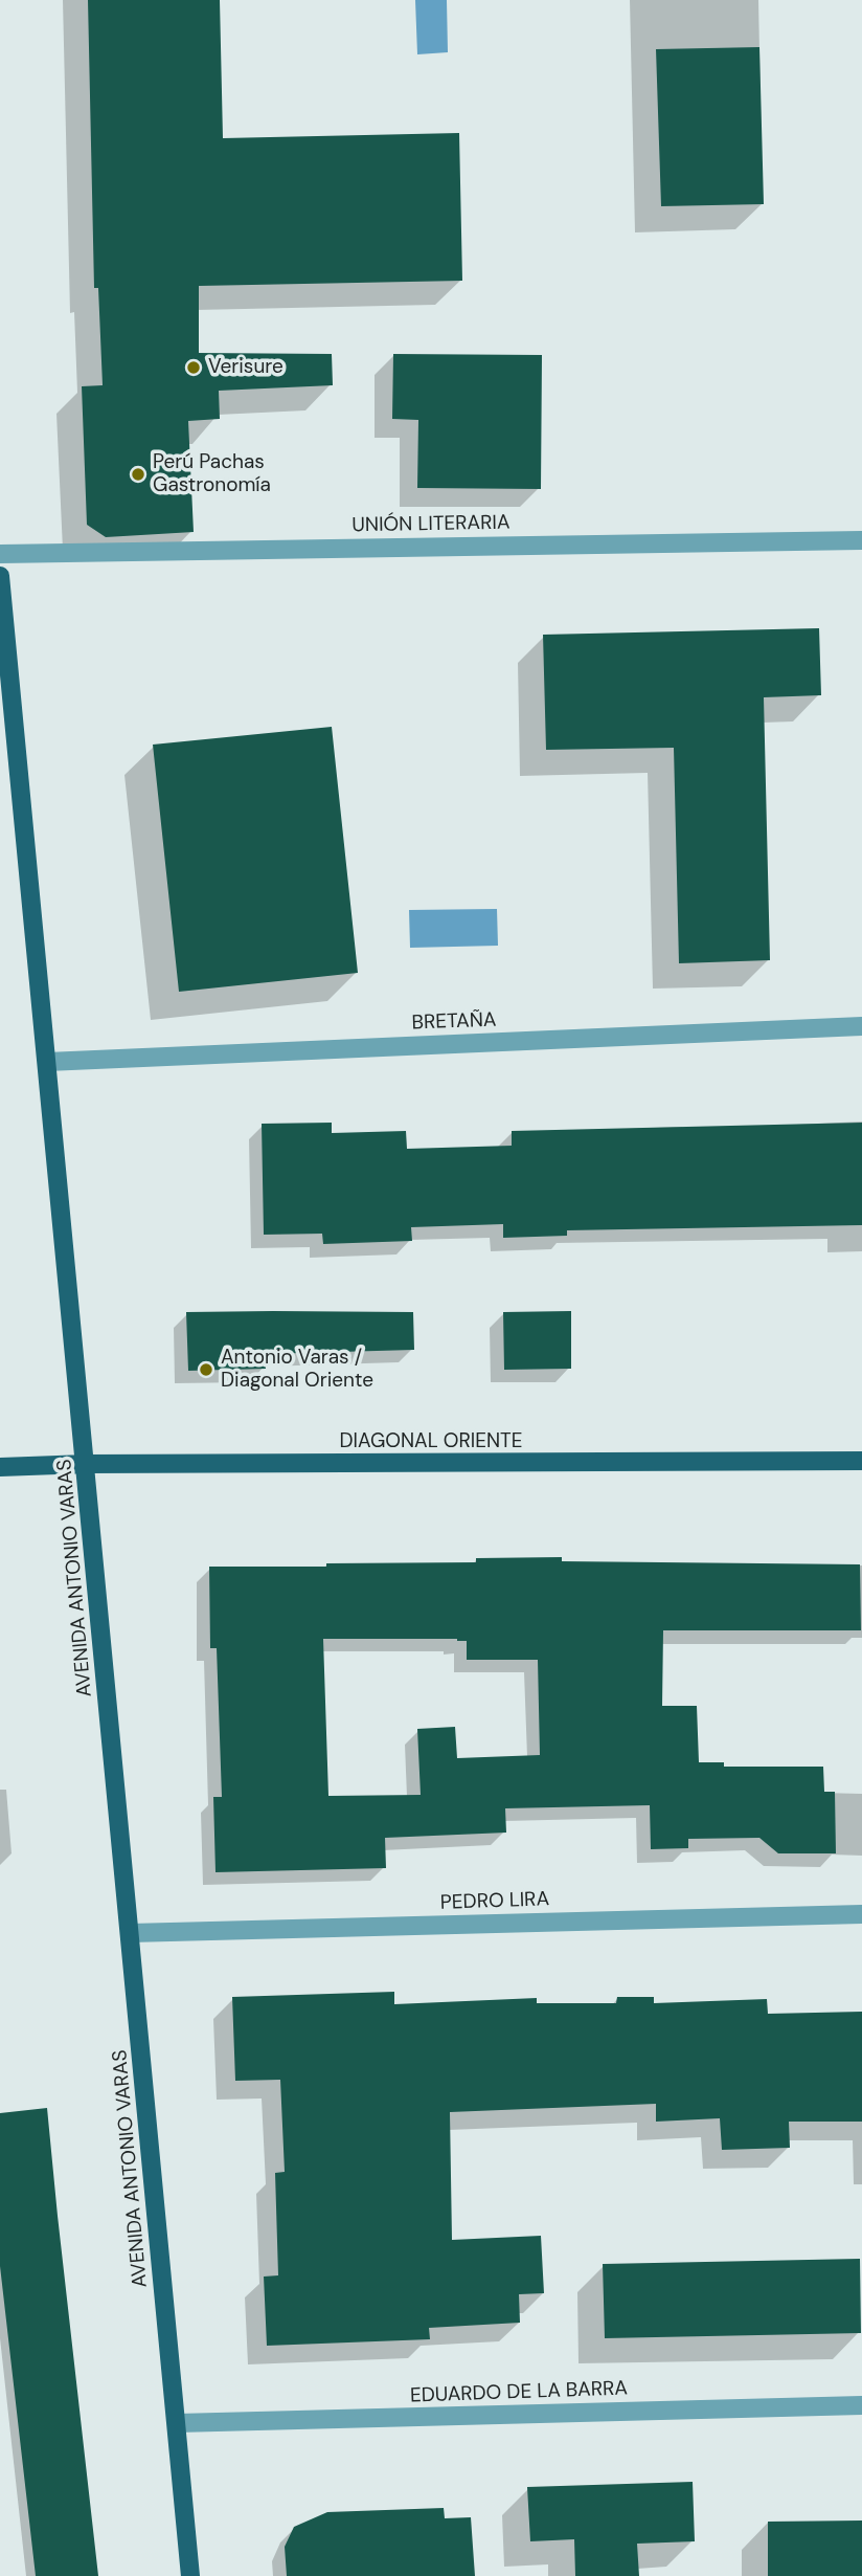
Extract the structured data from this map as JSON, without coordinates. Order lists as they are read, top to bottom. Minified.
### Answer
{"streets":{"main road":["DIAGONAL ORIENTE","AVENIDA ANTONIO VARAS"],"street":["UNIÓN LITERARIA","BRETAÑA","PEDRO LIRA","EDUARDO DE LA BARRA"]},"crossings":[["BRETAÑA","AVENIDA ANTONIO VARAS"],["DIAGONAL ORIENTE","AVENIDA ANTONIO VARAS"],["AVENIDA ANTONIO VARAS","PEDRO LIRA"],["AVENIDA ANTONIO VARAS","EDUARDO DE LA BARRA"]],"places":["Verisure","Perú Pachas Gastronomía","Antonio Varas / Diagonal Oriente"]}
